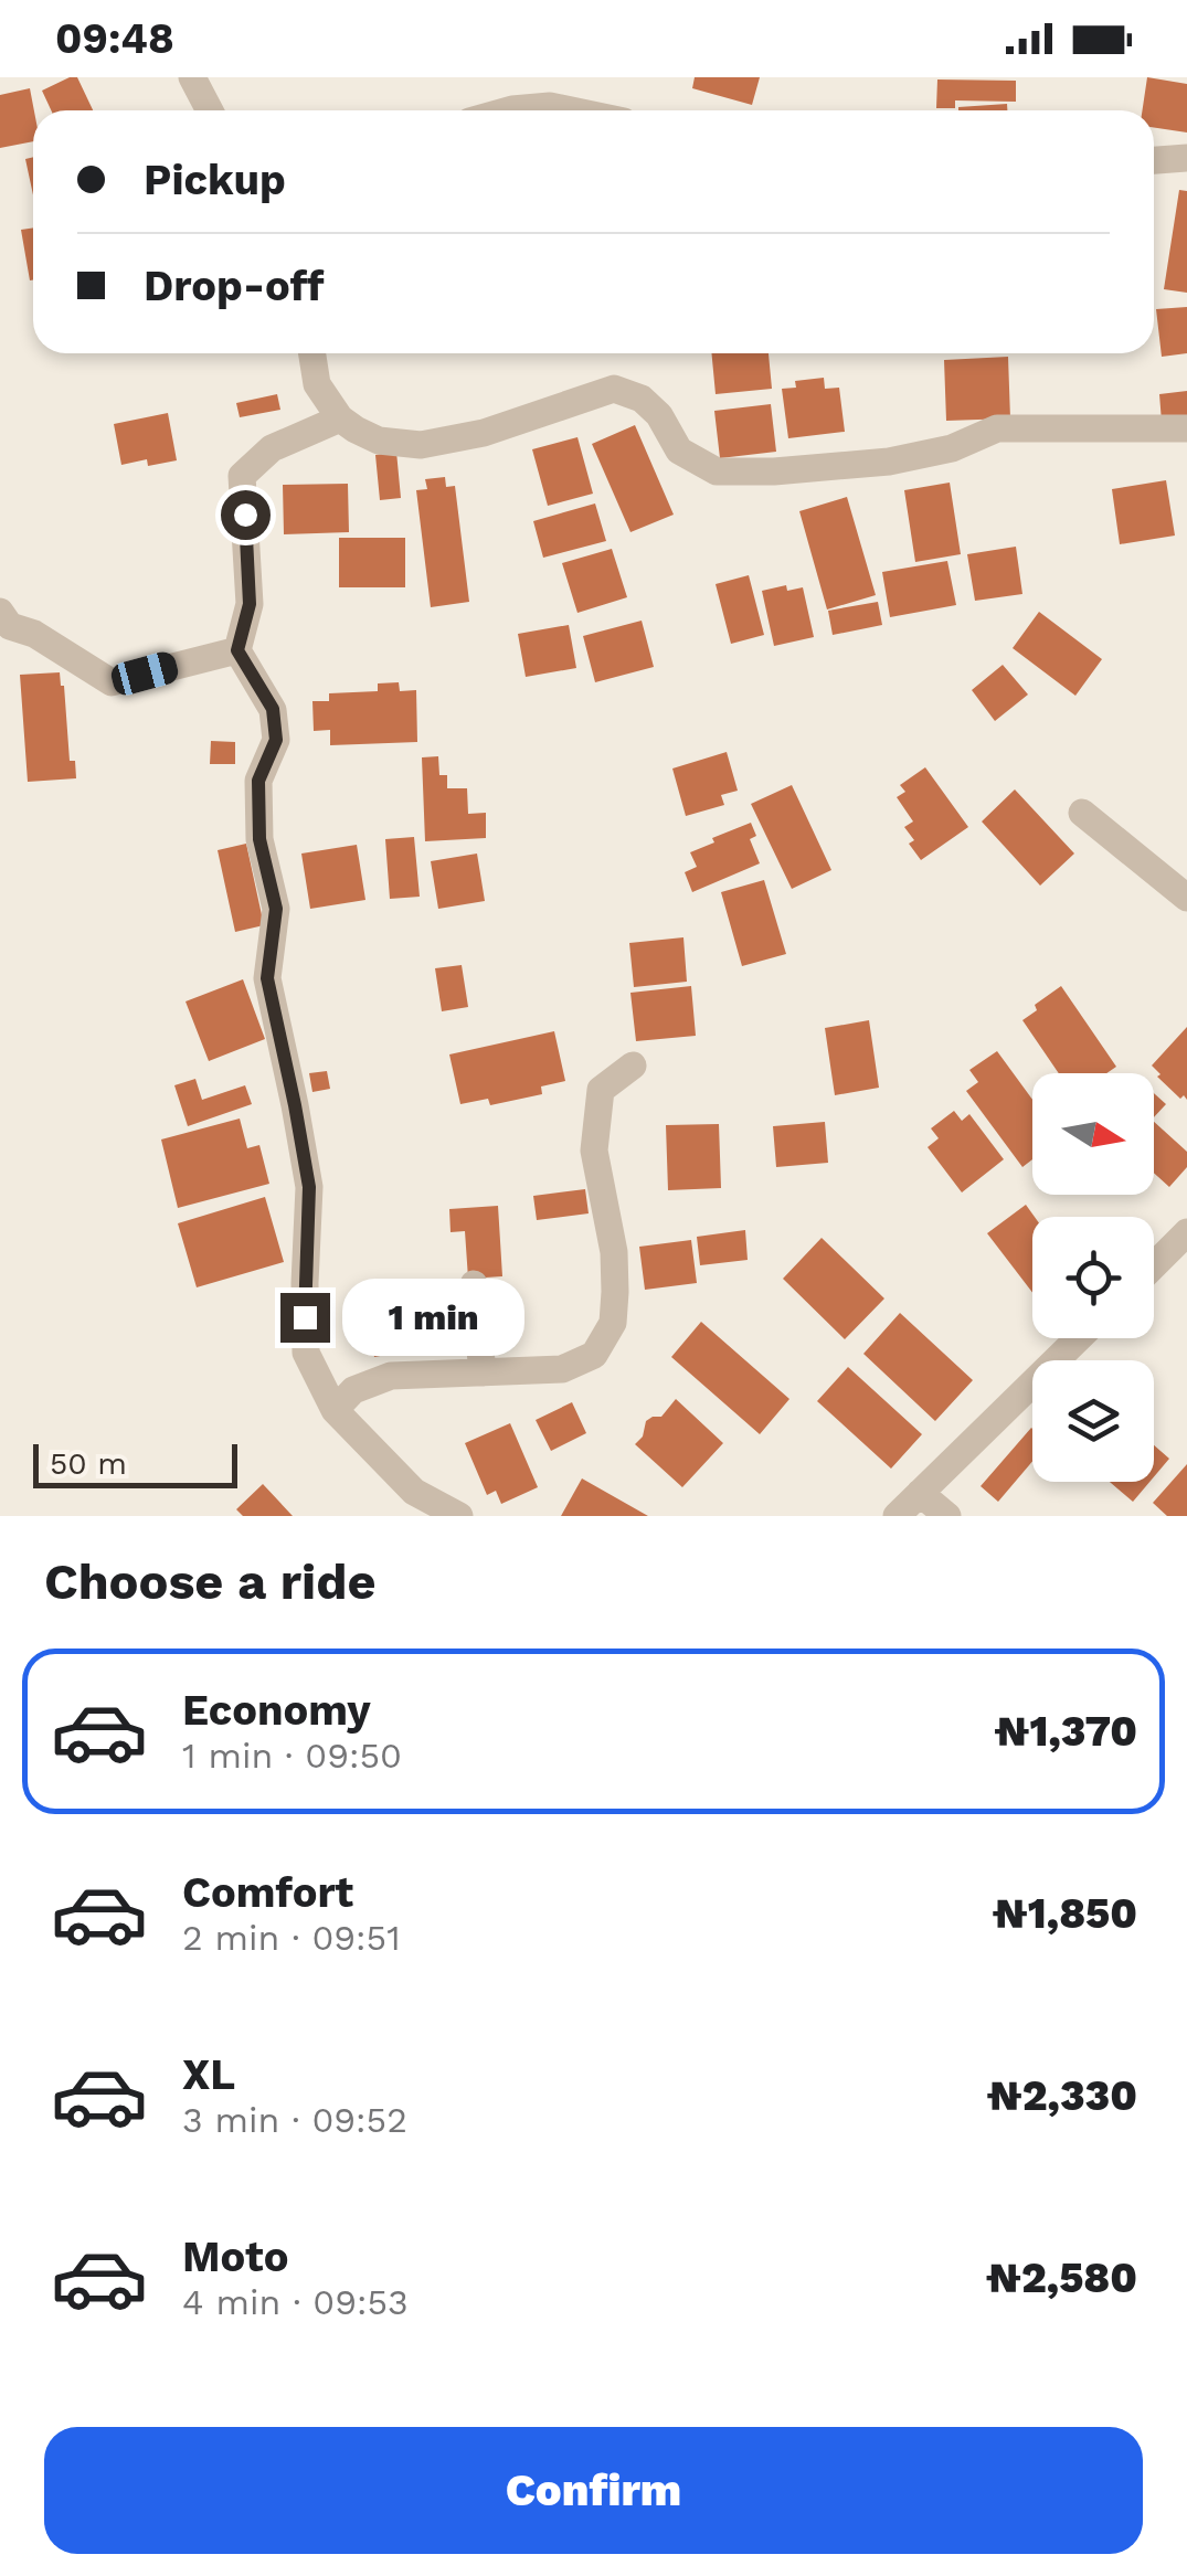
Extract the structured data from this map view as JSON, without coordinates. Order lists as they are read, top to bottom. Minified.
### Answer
{"scale_bar":"50 m","north":"right","page":{"status":"09:48","banner":["Pickup","Drop-off"],"bubble":"1 min","scale":"50 m","heading":"Choose a ride","list":[{"name":"Economy","note":"1 min · 09:50","value":"₦1,370"},{"name":"Comfort","note":"2 min · 09:51","value":"₦1,850"},{"name":"XL","note":"3 min · 09:52","value":"₦2,330"},{"name":"Moto","note":"4 min · 09:53","value":"₦2,580"}],"buttons":"Confirm"}}
